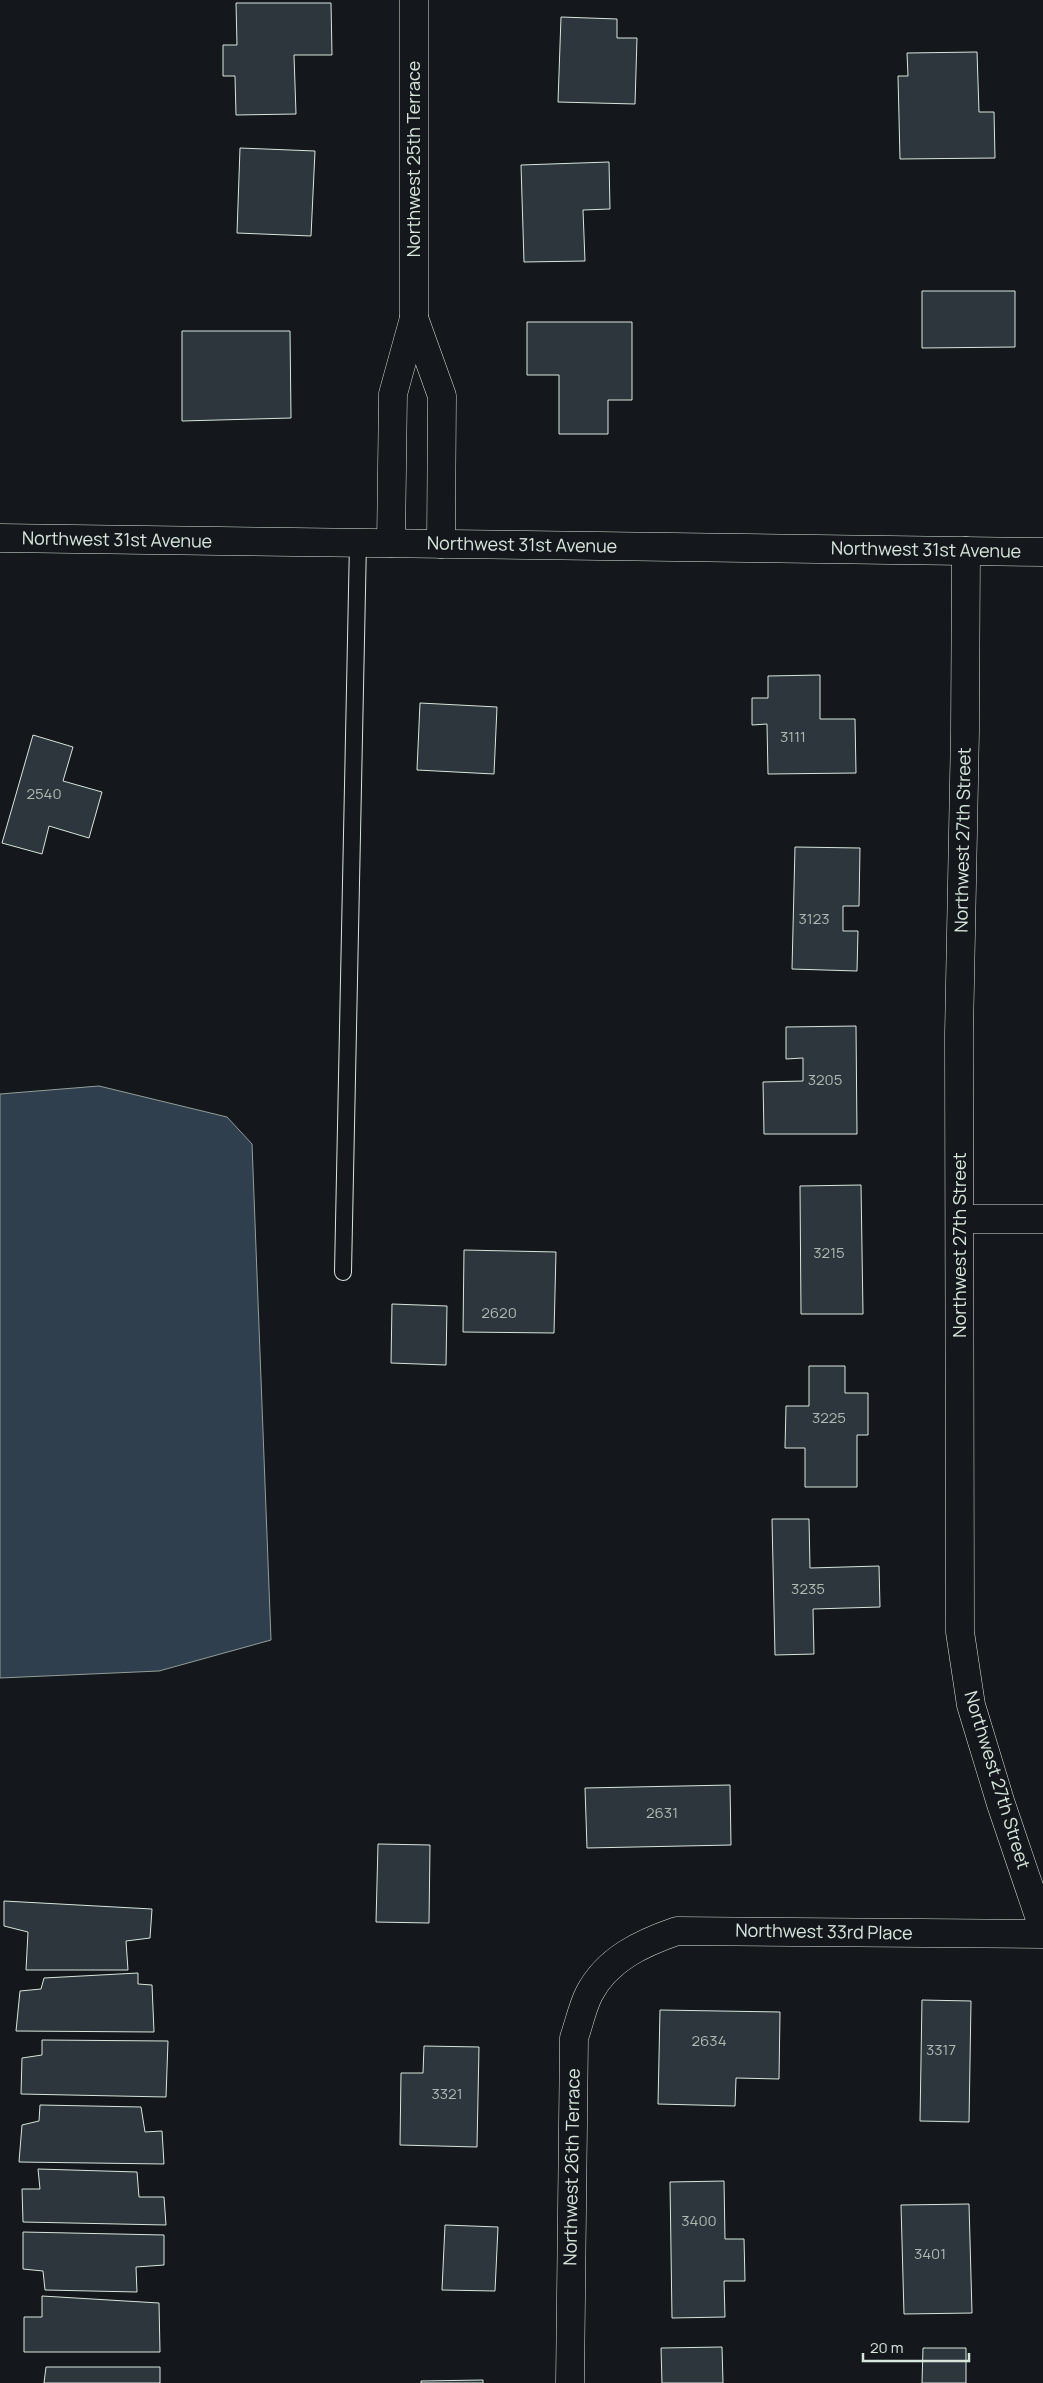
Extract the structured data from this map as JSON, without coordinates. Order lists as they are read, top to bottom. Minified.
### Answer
{"streets":{"street":["Northwest 25th Terrace","Northwest 31st Avenue","Northwest 27th Street","Northwest 33rd Place","Northwest 26th Terrace"]},"crossings":[["Northwest 25th Terrace","Northwest 31st Avenue"],["Northwest 31st Avenue","Northwest 27th Street"],["Northwest 33rd Place","Northwest 26th Terrace"]],"house_numbers":["3111","2540","3123","3205","3215","2620","3225","3235","2631","2634","3317","3321","3400","3401"],"scale_bar":"20 m"}
